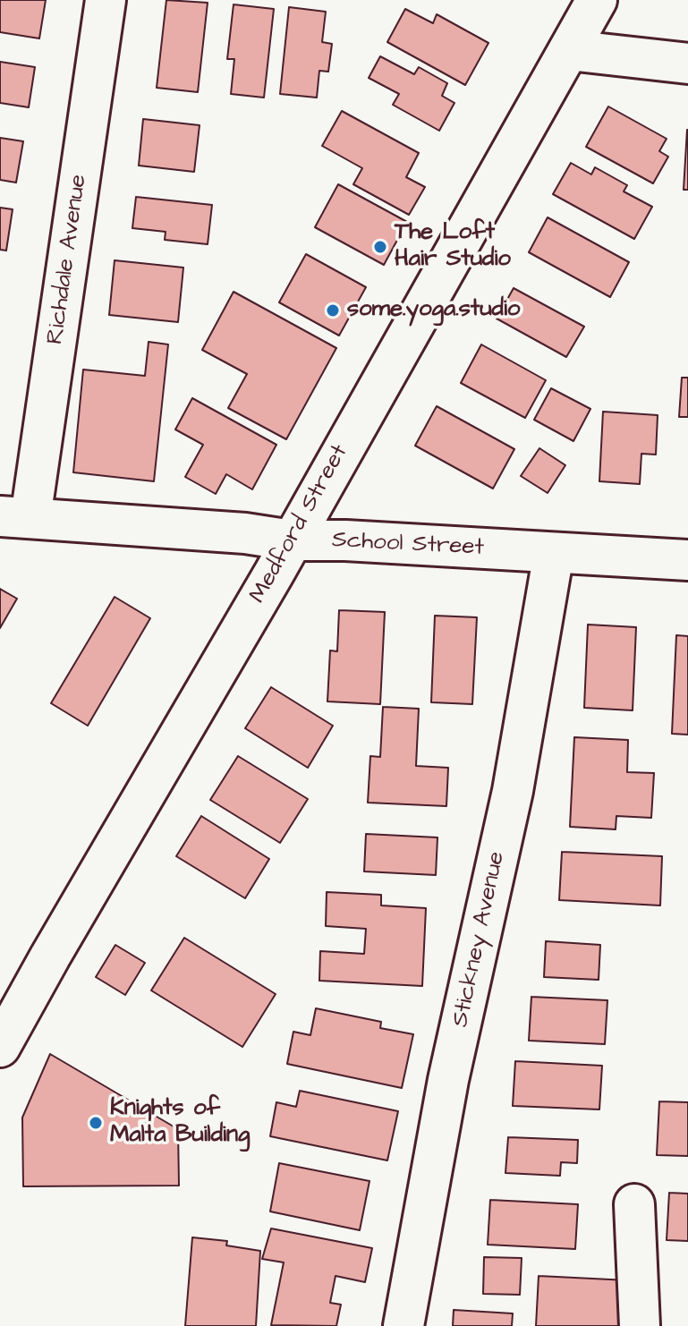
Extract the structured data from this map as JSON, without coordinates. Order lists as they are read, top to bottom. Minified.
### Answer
{"streets":{"street":["Richdale Avenue","Medford Street","School Street","Stickney Avenue"]},"crossings":[["Richdale Avenue","School Street"],["Medford Street","School Street"],["School Street","Stickney Avenue"]],"places":["The Loft Hair Studio","some.yoga.studio","Knights of Malta Building"]}
